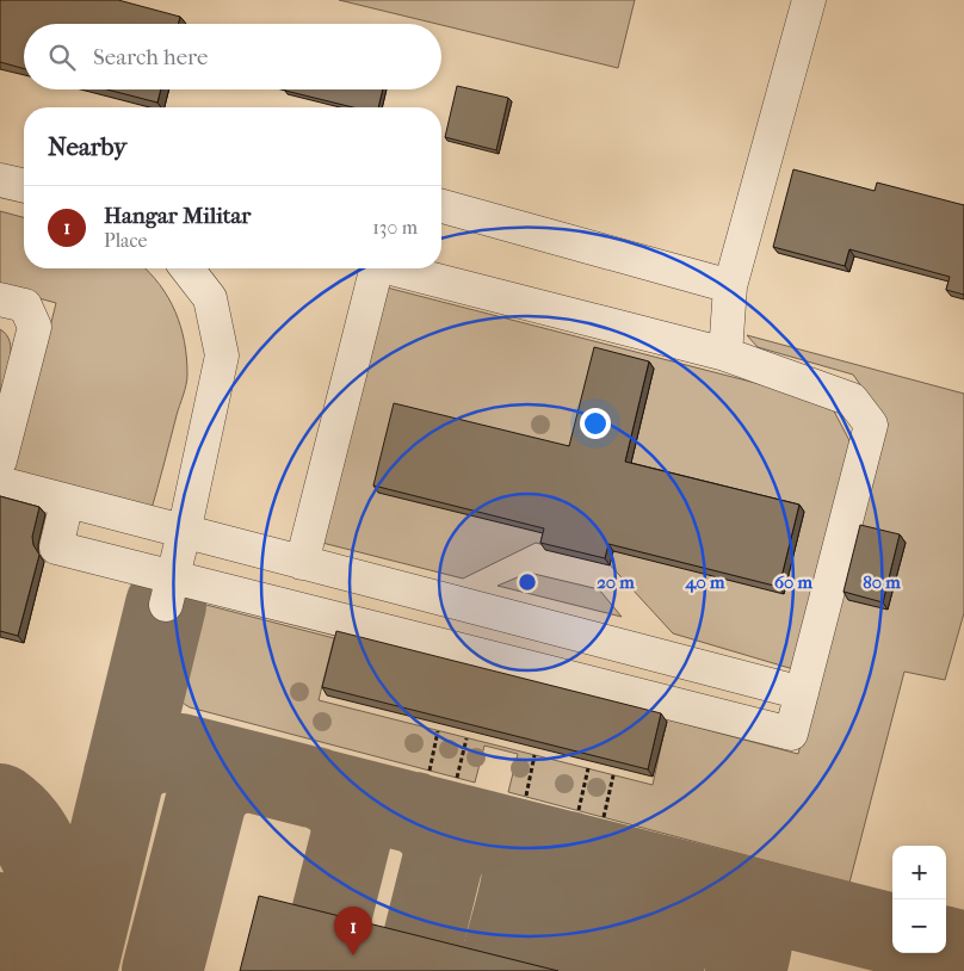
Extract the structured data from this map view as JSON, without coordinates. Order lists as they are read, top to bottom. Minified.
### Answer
{"page":{"search":"Search here","heading":"Nearby","list":[{"mark":"1","name":"Hangar Militar","note":"Place","value":"130 m"}],"map_buttons":["+","−"],"pins":"1"},"rings":["20 m","40 m","60 m","80 m"]}
